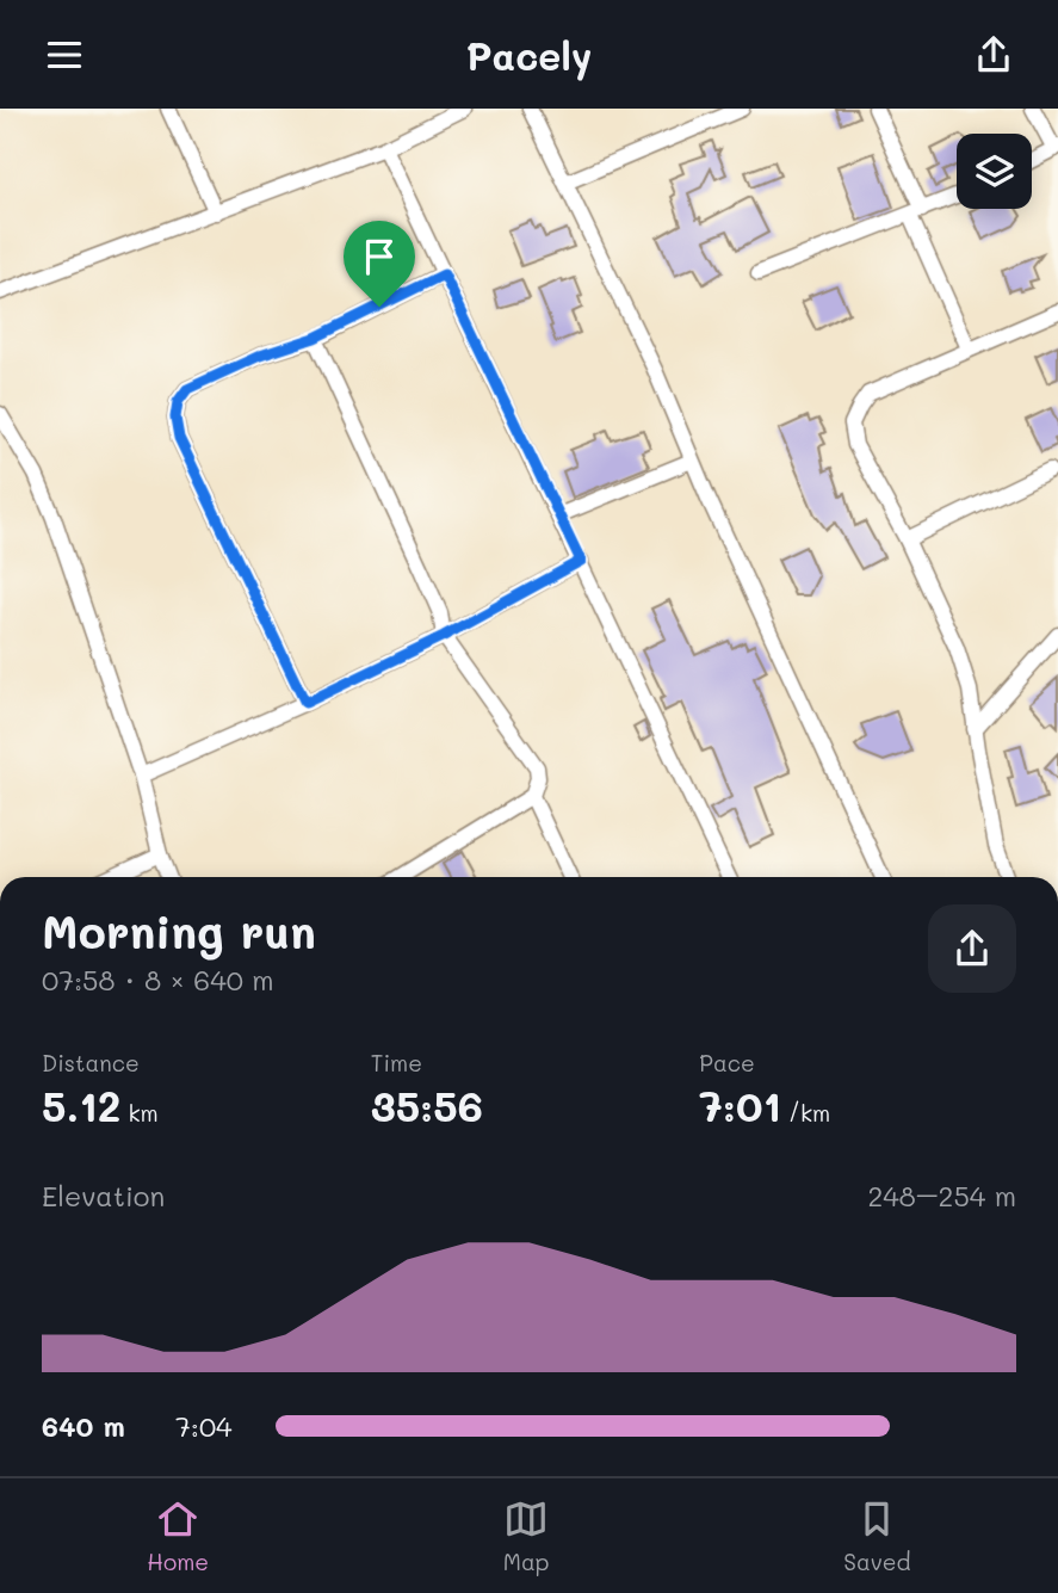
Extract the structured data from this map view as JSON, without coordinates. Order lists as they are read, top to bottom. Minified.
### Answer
{"page":{"header":"Pacely","heading":["Morning run","07:58 · 8 × 640 m"],"stats":[["Distance","5.12 km"],["Time","35:56"],["Pace","7:01 /km"]],"chart":["Elevation","248–254 m"],"list":[{"name":"640 m","note":"7:04"}],"tabs":["Home","Map","Saved"]}}
